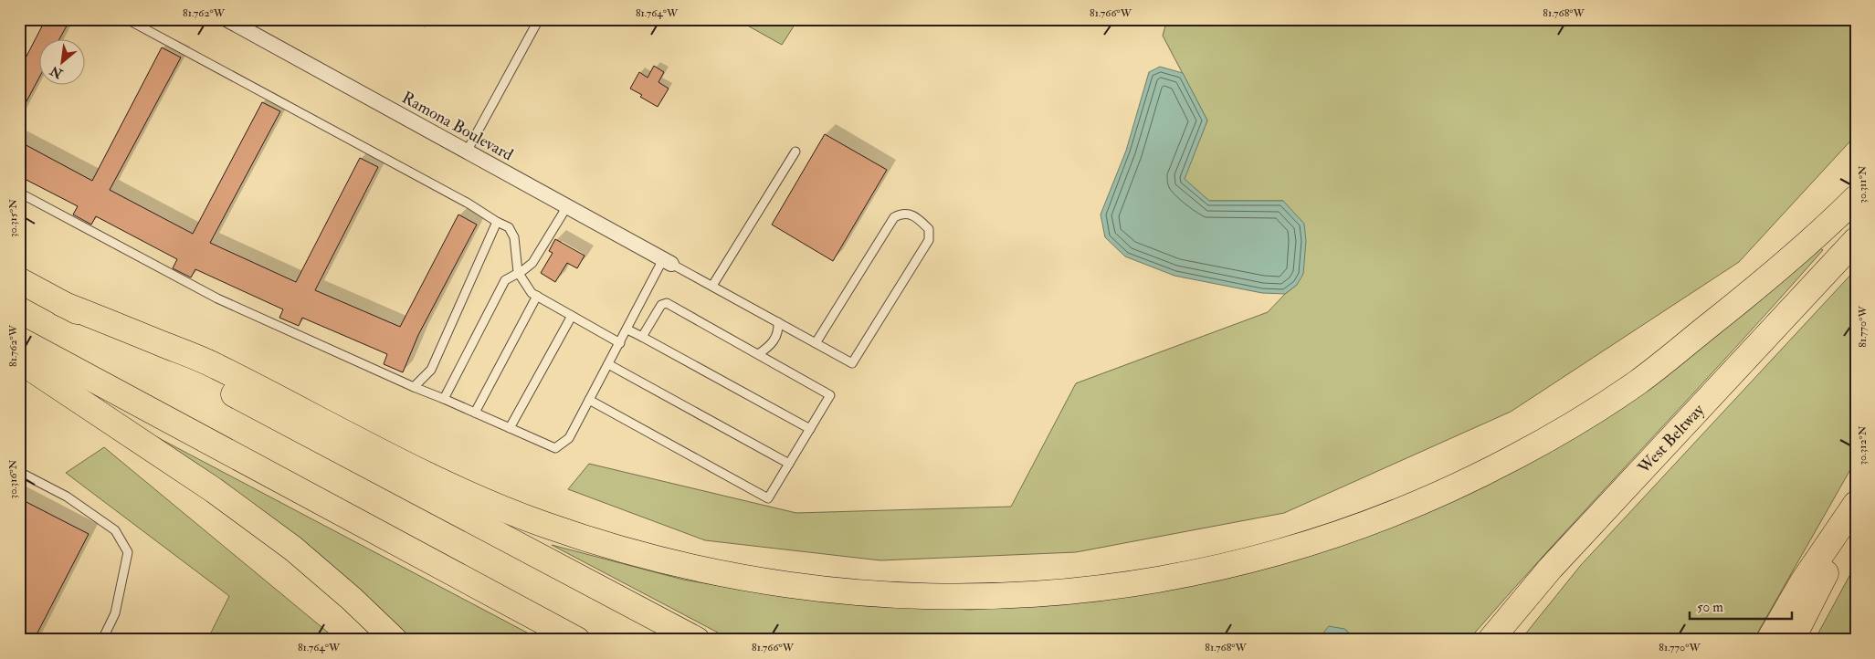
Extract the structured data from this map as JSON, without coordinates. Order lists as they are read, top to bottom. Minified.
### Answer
{"streets":{"highway":["West Beltway"],"street":["Ramona Boulevard"]},"scale_bar":"50 m","north":"bottom left","coordinates":["81.762°W","81.764°W","81.766°W","81.768°W","30.311°N","30.315°N","81.770°W","30.312°N","30.316°N"]}
